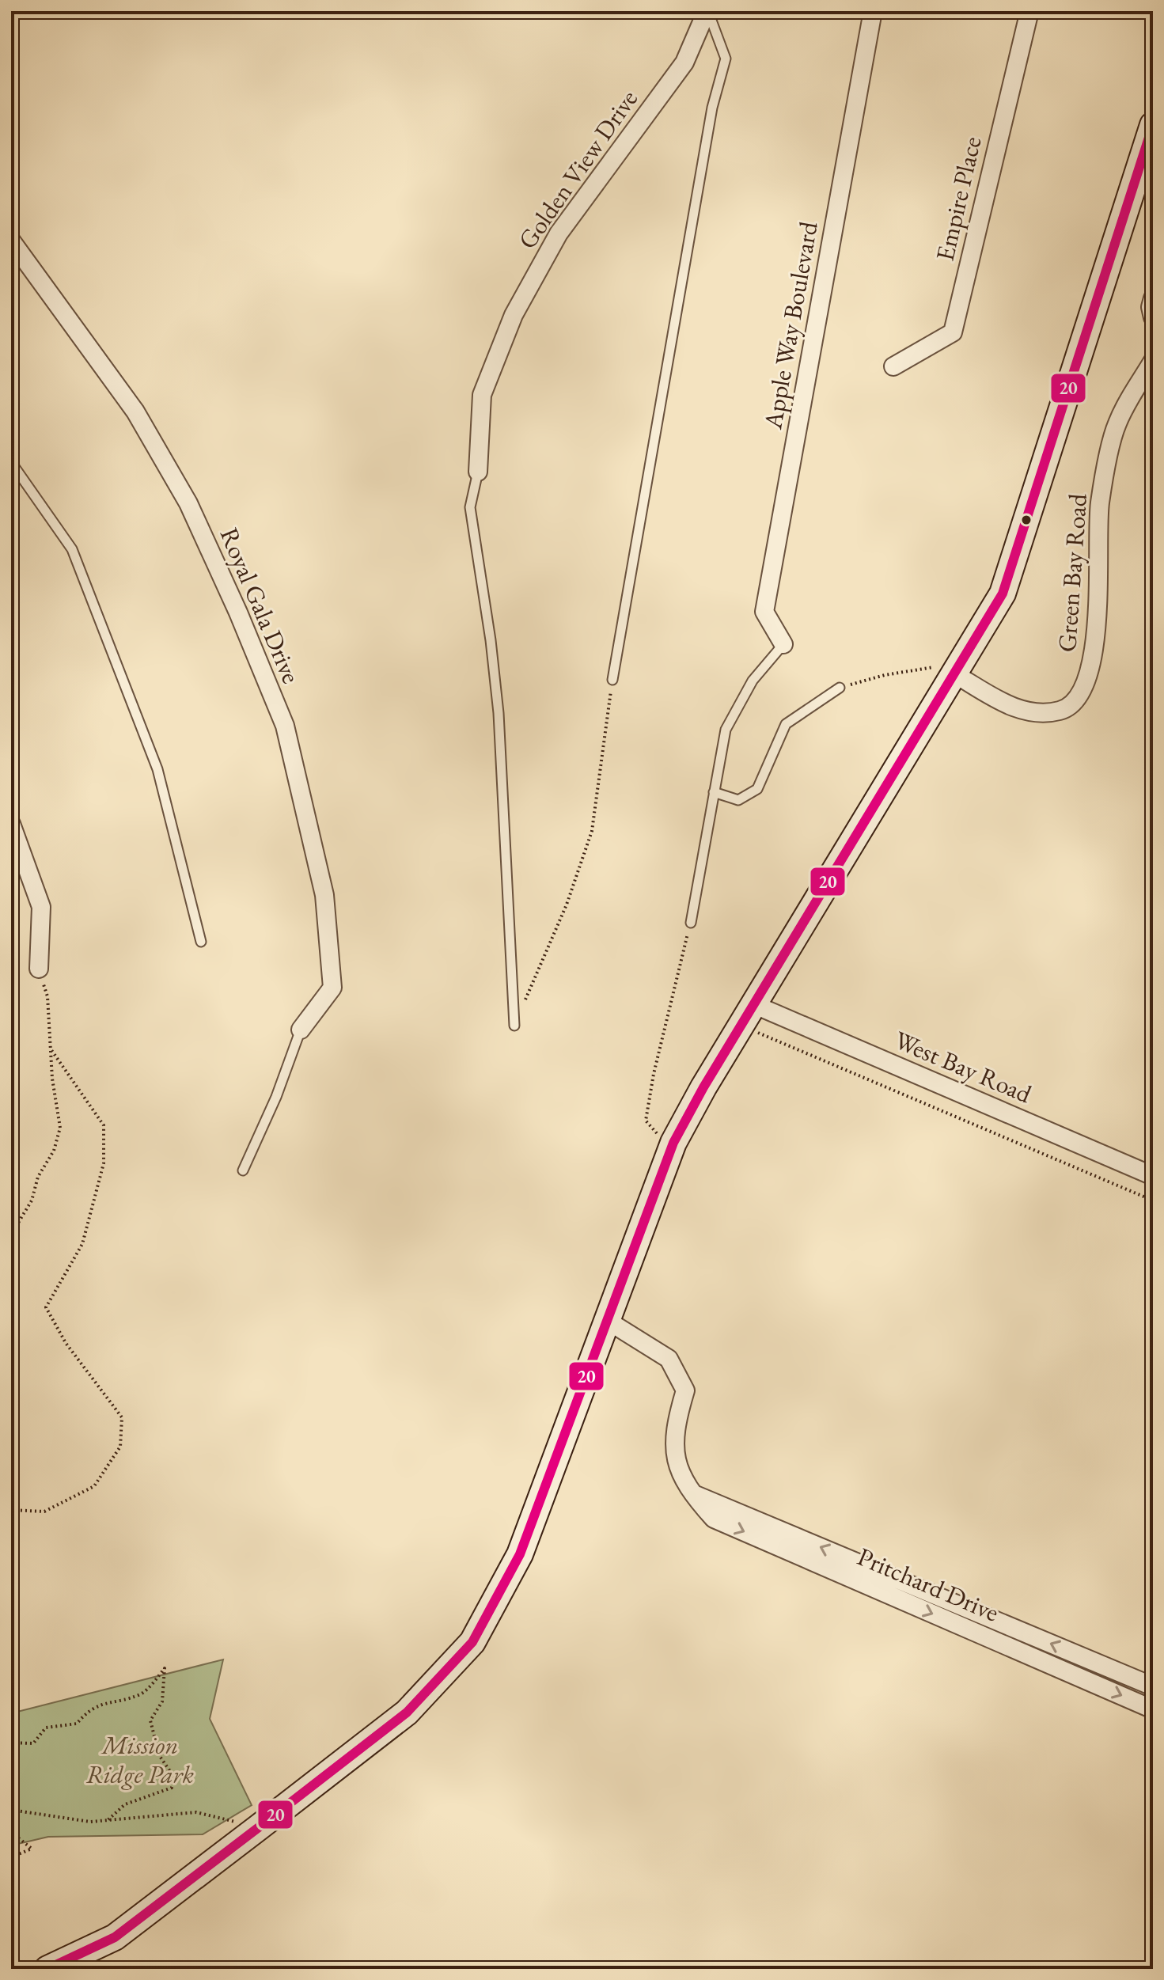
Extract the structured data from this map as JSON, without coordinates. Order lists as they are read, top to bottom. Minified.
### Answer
{"streets":{"street":["Golden View Drive","Empire Place","Apple Way Boulevard","Green Bay Road","Royal Gala Drive","West Bay Road","Pritchard Drive"]},"parks":["Mission Ridge Park"],"lines":["transit line 20"]}
